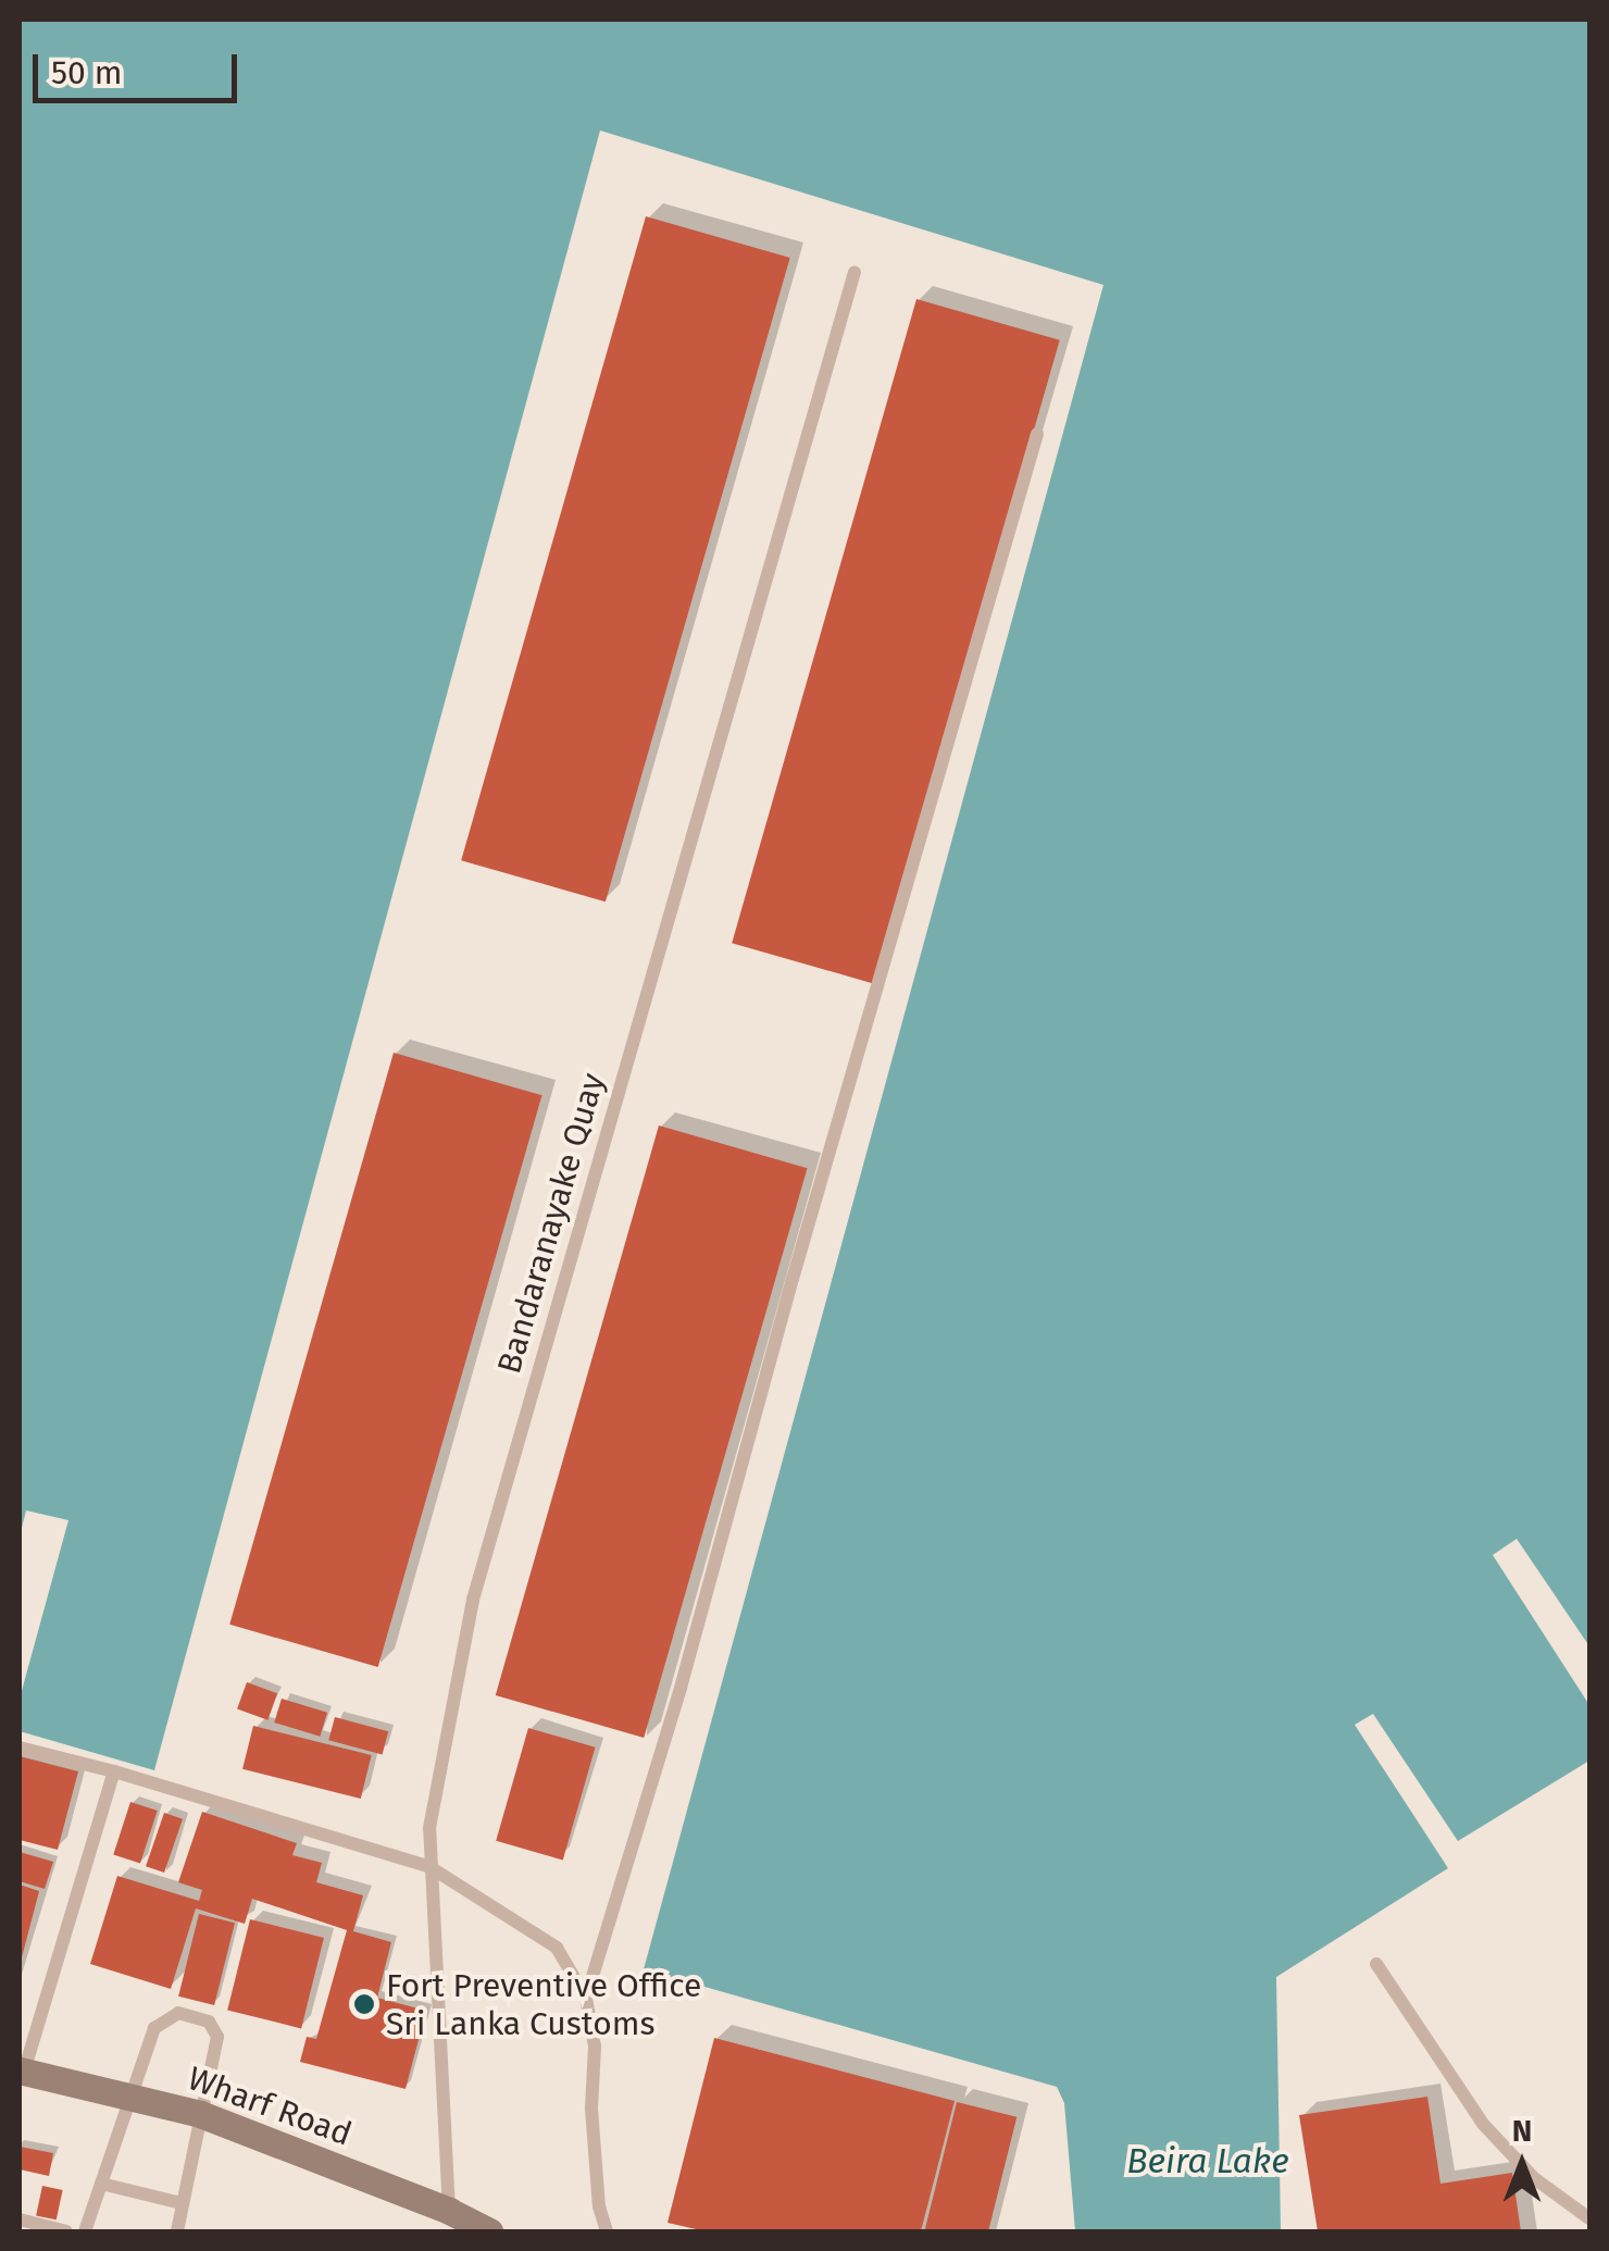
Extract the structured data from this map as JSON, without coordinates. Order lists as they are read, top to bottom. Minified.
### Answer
{"streets":{"main road":["Wharf Road"],"lane":["Bandaranayake Quay"]},"crossings":[["Bandaranayake Quay","Wharf Road"]],"water":["Beira Lake"],"places":["Fort Preventive Office Sri Lanka Customs"],"scale_bar":"50 m","north":"top"}
